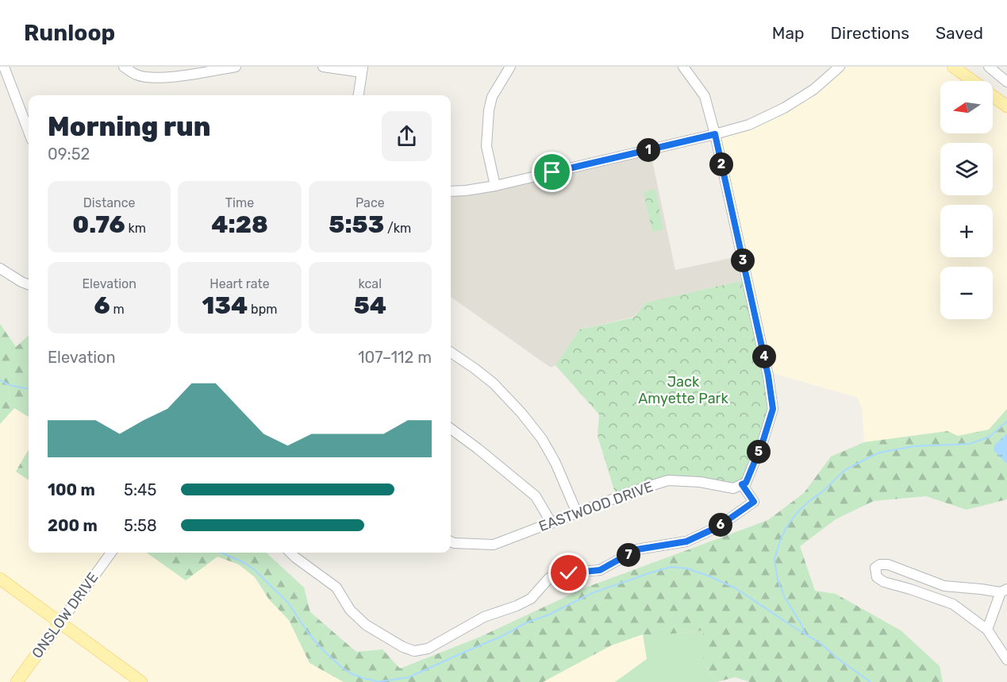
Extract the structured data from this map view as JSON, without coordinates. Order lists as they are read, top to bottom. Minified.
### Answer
{"streets":{"main road":["ONSLOW DRIVE"],"street":["EASTWOOD DRIVE"]},"parks":["Jack Amyette Park"],"north":"left","page":{"header":"Runloop","nav":["Map","Directions","Saved"],"map_buttons":["+","−"],"heading":["Morning run","09:52"],"pins":["1","2","3","4","5","6","7"],"stats":[["Distance","0.76 km"],["Time","4:28"],["Pace","5:53 /km"],["Elevation","6 m"],["Heart rate","134 bpm"],["kcal","54"]],"chart":["Elevation","107–112 m"],"list":[{"name":"100 m","note":"5:45"},{"name":"200 m","note":"5:58"}]}}
